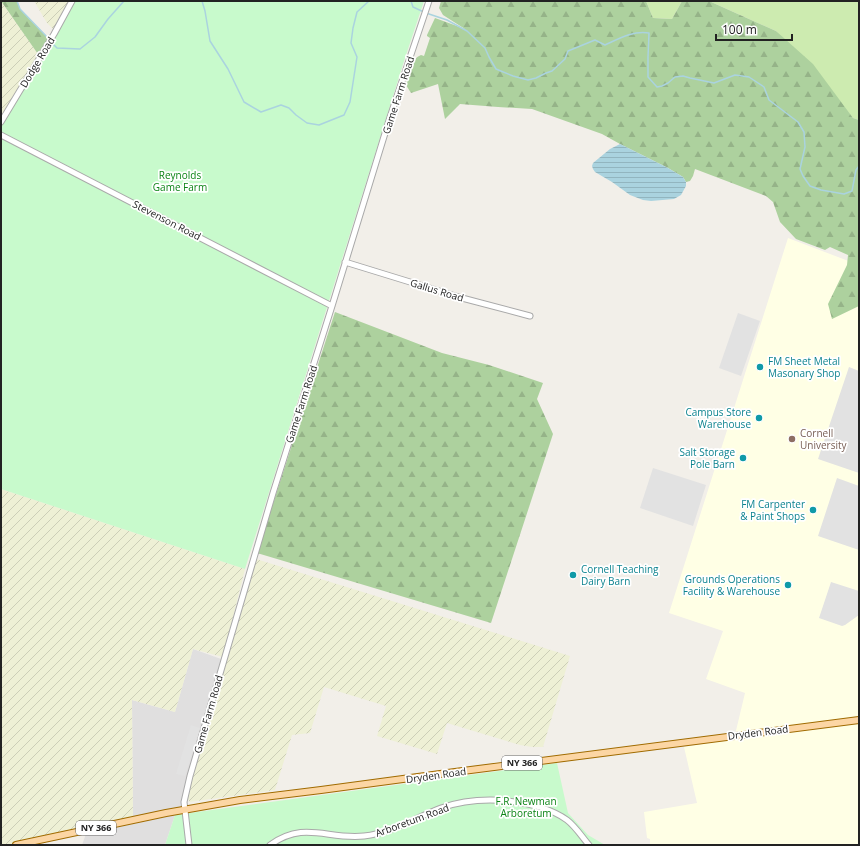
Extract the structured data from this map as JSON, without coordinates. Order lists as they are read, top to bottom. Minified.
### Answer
{"streets":{"main road":["Dryden Road","NY 366"],"street":["Dodge Road","Game Farm Road","Stevenson Road","Gallus Road","Arboretum Road"]},"crossings":[["Game Farm Road","Stevenson Road"],["Game Farm Road","Gallus Road"],["Game Farm Road","Dryden Road"]],"parks":["Reynolds Game Farm","F.R. Newman Arboretum"],"places":["FM Sheet Metal Masonary Shop","Campus Store Warehouse","Cornell University","Salt Storage Pole Barn","FM Carpenter & Paint Shops","Cornell Teaching Dairy Barn","Grounds Operations Facility & Warehouse"],"scale_bar":"100 m"}
